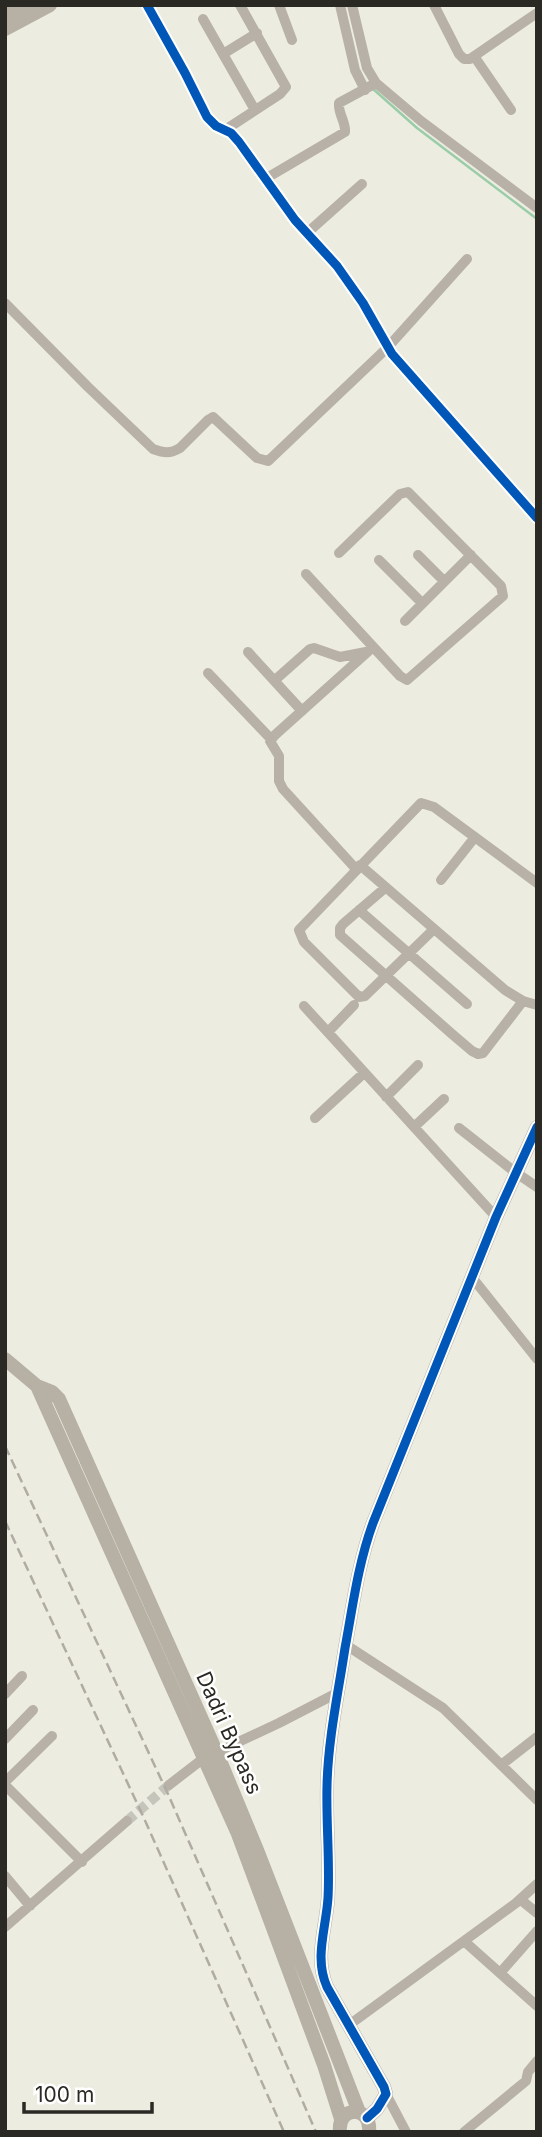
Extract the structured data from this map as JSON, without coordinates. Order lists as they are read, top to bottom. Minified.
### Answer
{"streets":{"main road":["Dadri Bypass"]},"scale_bar":"100 m"}
